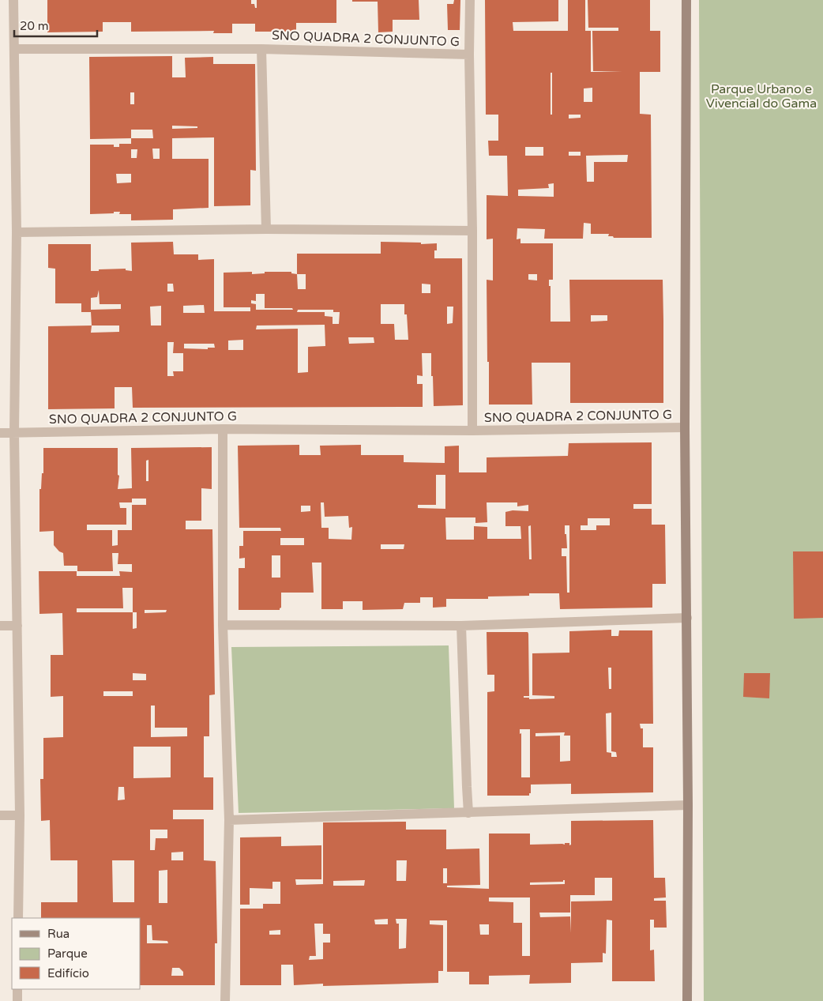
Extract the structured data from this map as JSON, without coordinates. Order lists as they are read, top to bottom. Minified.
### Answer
{"streets":{"street":["SNO QUADRA 2 CONJUNTO G"]},"parks":["Parque Urbano e Vivencial do Gama"],"legend":["Rua","Parque","Edifício"],"scale_bar":"20 m"}
